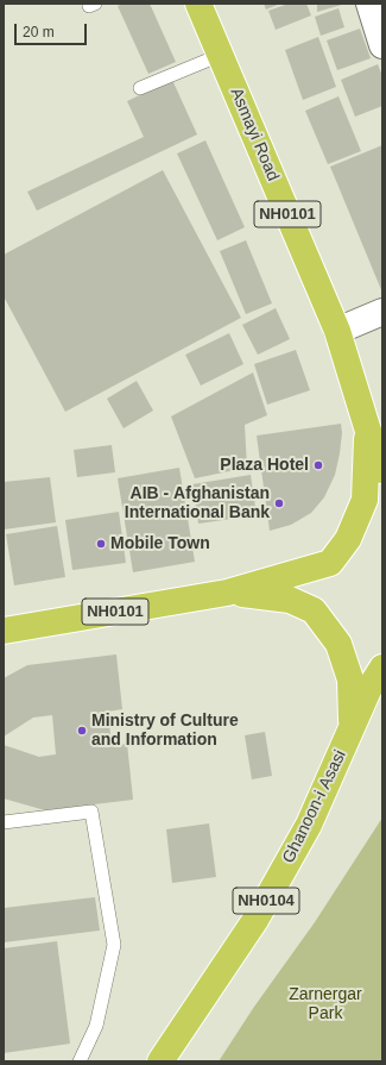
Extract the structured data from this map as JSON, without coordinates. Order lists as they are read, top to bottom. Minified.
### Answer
{"streets":{"highway":["Asmayi Road","NH0101","Ghanoon-i Asasi","NH0104"]},"crossings":[["Asmayi Road","NH0101"],["Asmayi Road","NH0104"],["NH0101","NH0104"],["Ghanoon-i Asasi","NH0104"]],"parks":["Zarnergar Park"],"places":["Plaza Hotel","AIB - Afghanistan International Bank","Mobile Town","Ministry of Culture and Information"],"scale_bar":"20 m"}
